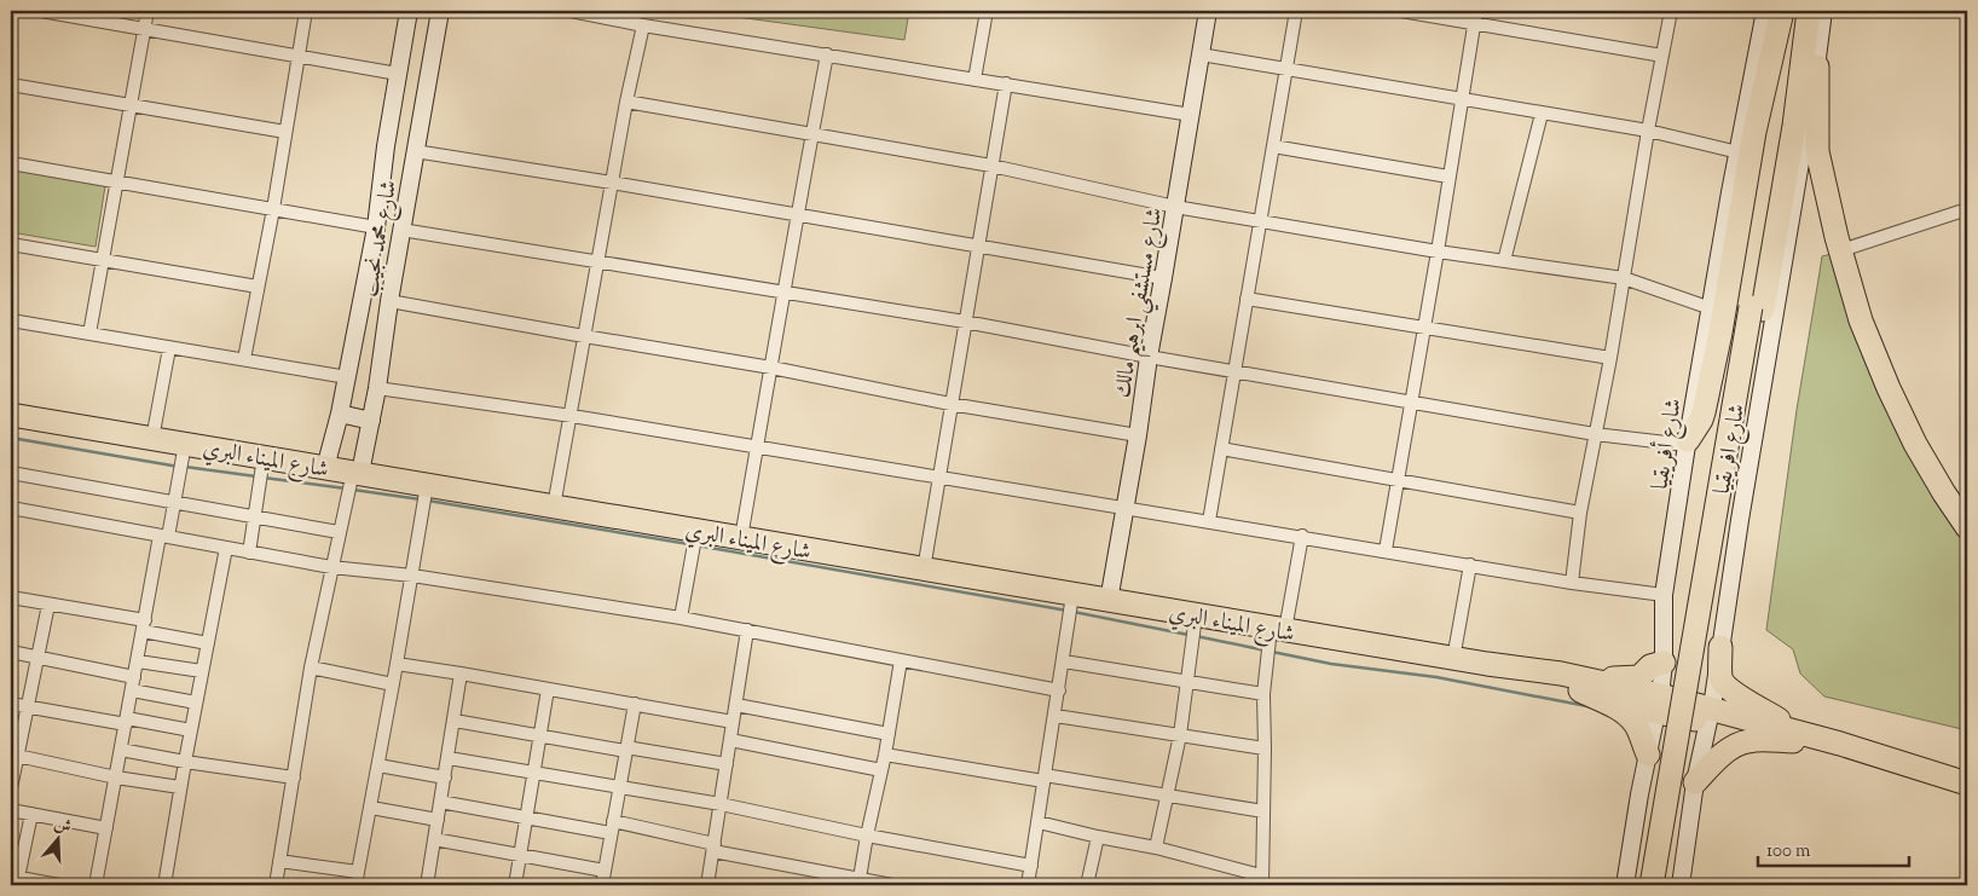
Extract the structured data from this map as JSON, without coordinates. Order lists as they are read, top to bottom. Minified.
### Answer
{"streets":{"highway":["شارع افريقيا","شارع الميناء البري"],"street":["شارع محمد نجيب","شارع مستشفي ابرهيم مالك","شارع أفريقيا"]},"crossings":[["شارع محمد نجيب","شارع الميناء البري"],["شارع مستشفي ابرهيم مالك","شارع الميناء البري"]],"scale_bar":"100 m","north":"top"}
